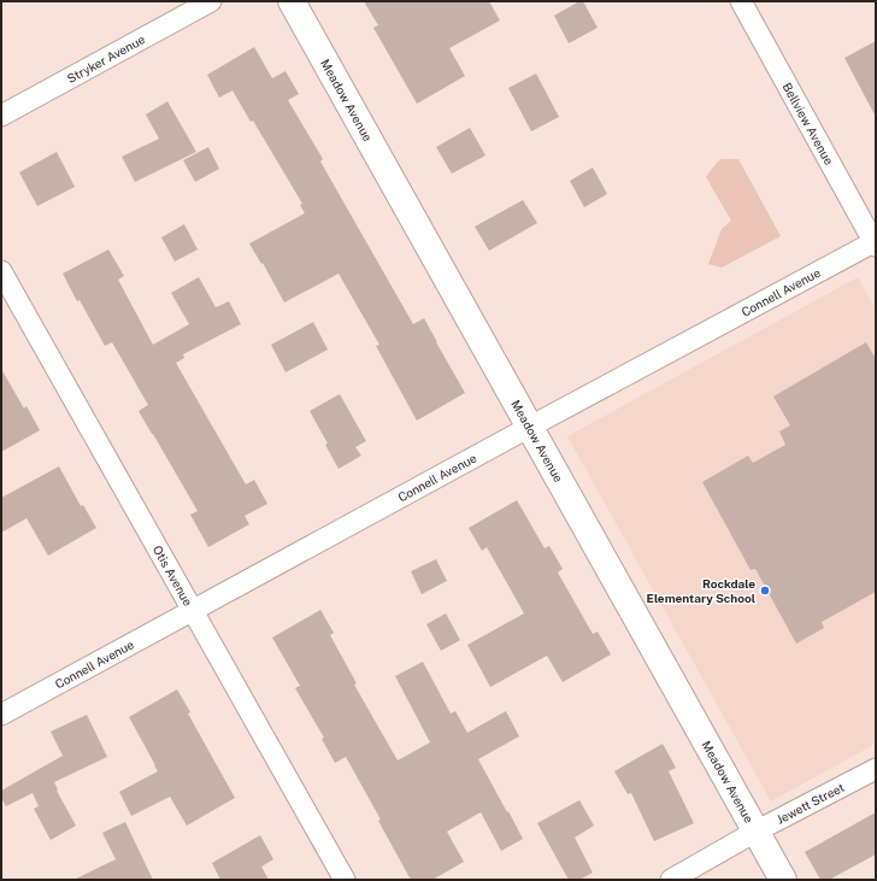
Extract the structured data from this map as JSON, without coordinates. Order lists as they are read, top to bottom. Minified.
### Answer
{"streets":{"street":["Stryker Avenue","Meadow Avenue","Bellview Avenue","Connell Avenue","Otis Avenue","Jewett Street"]},"crossings":[["Meadow Avenue","Connell Avenue"],["Meadow Avenue","Jewett Street"],["Bellview Avenue","Connell Avenue"],["Connell Avenue","Otis Avenue"]],"places":["Rockdale Elementary School"]}
